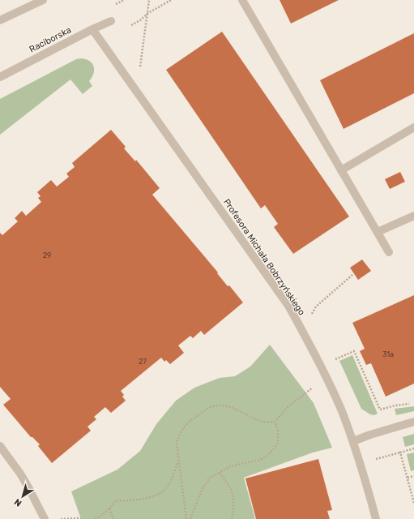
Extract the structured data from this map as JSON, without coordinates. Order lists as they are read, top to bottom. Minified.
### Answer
{"streets":{"street":["Raciborska","Profesora Michała Bobrzyńskiego"]},"crossings":[["Raciborska","Profesora Michała Bobrzyńskiego"]],"house_numbers":["29","31a","27"],"north":"bottom left"}
